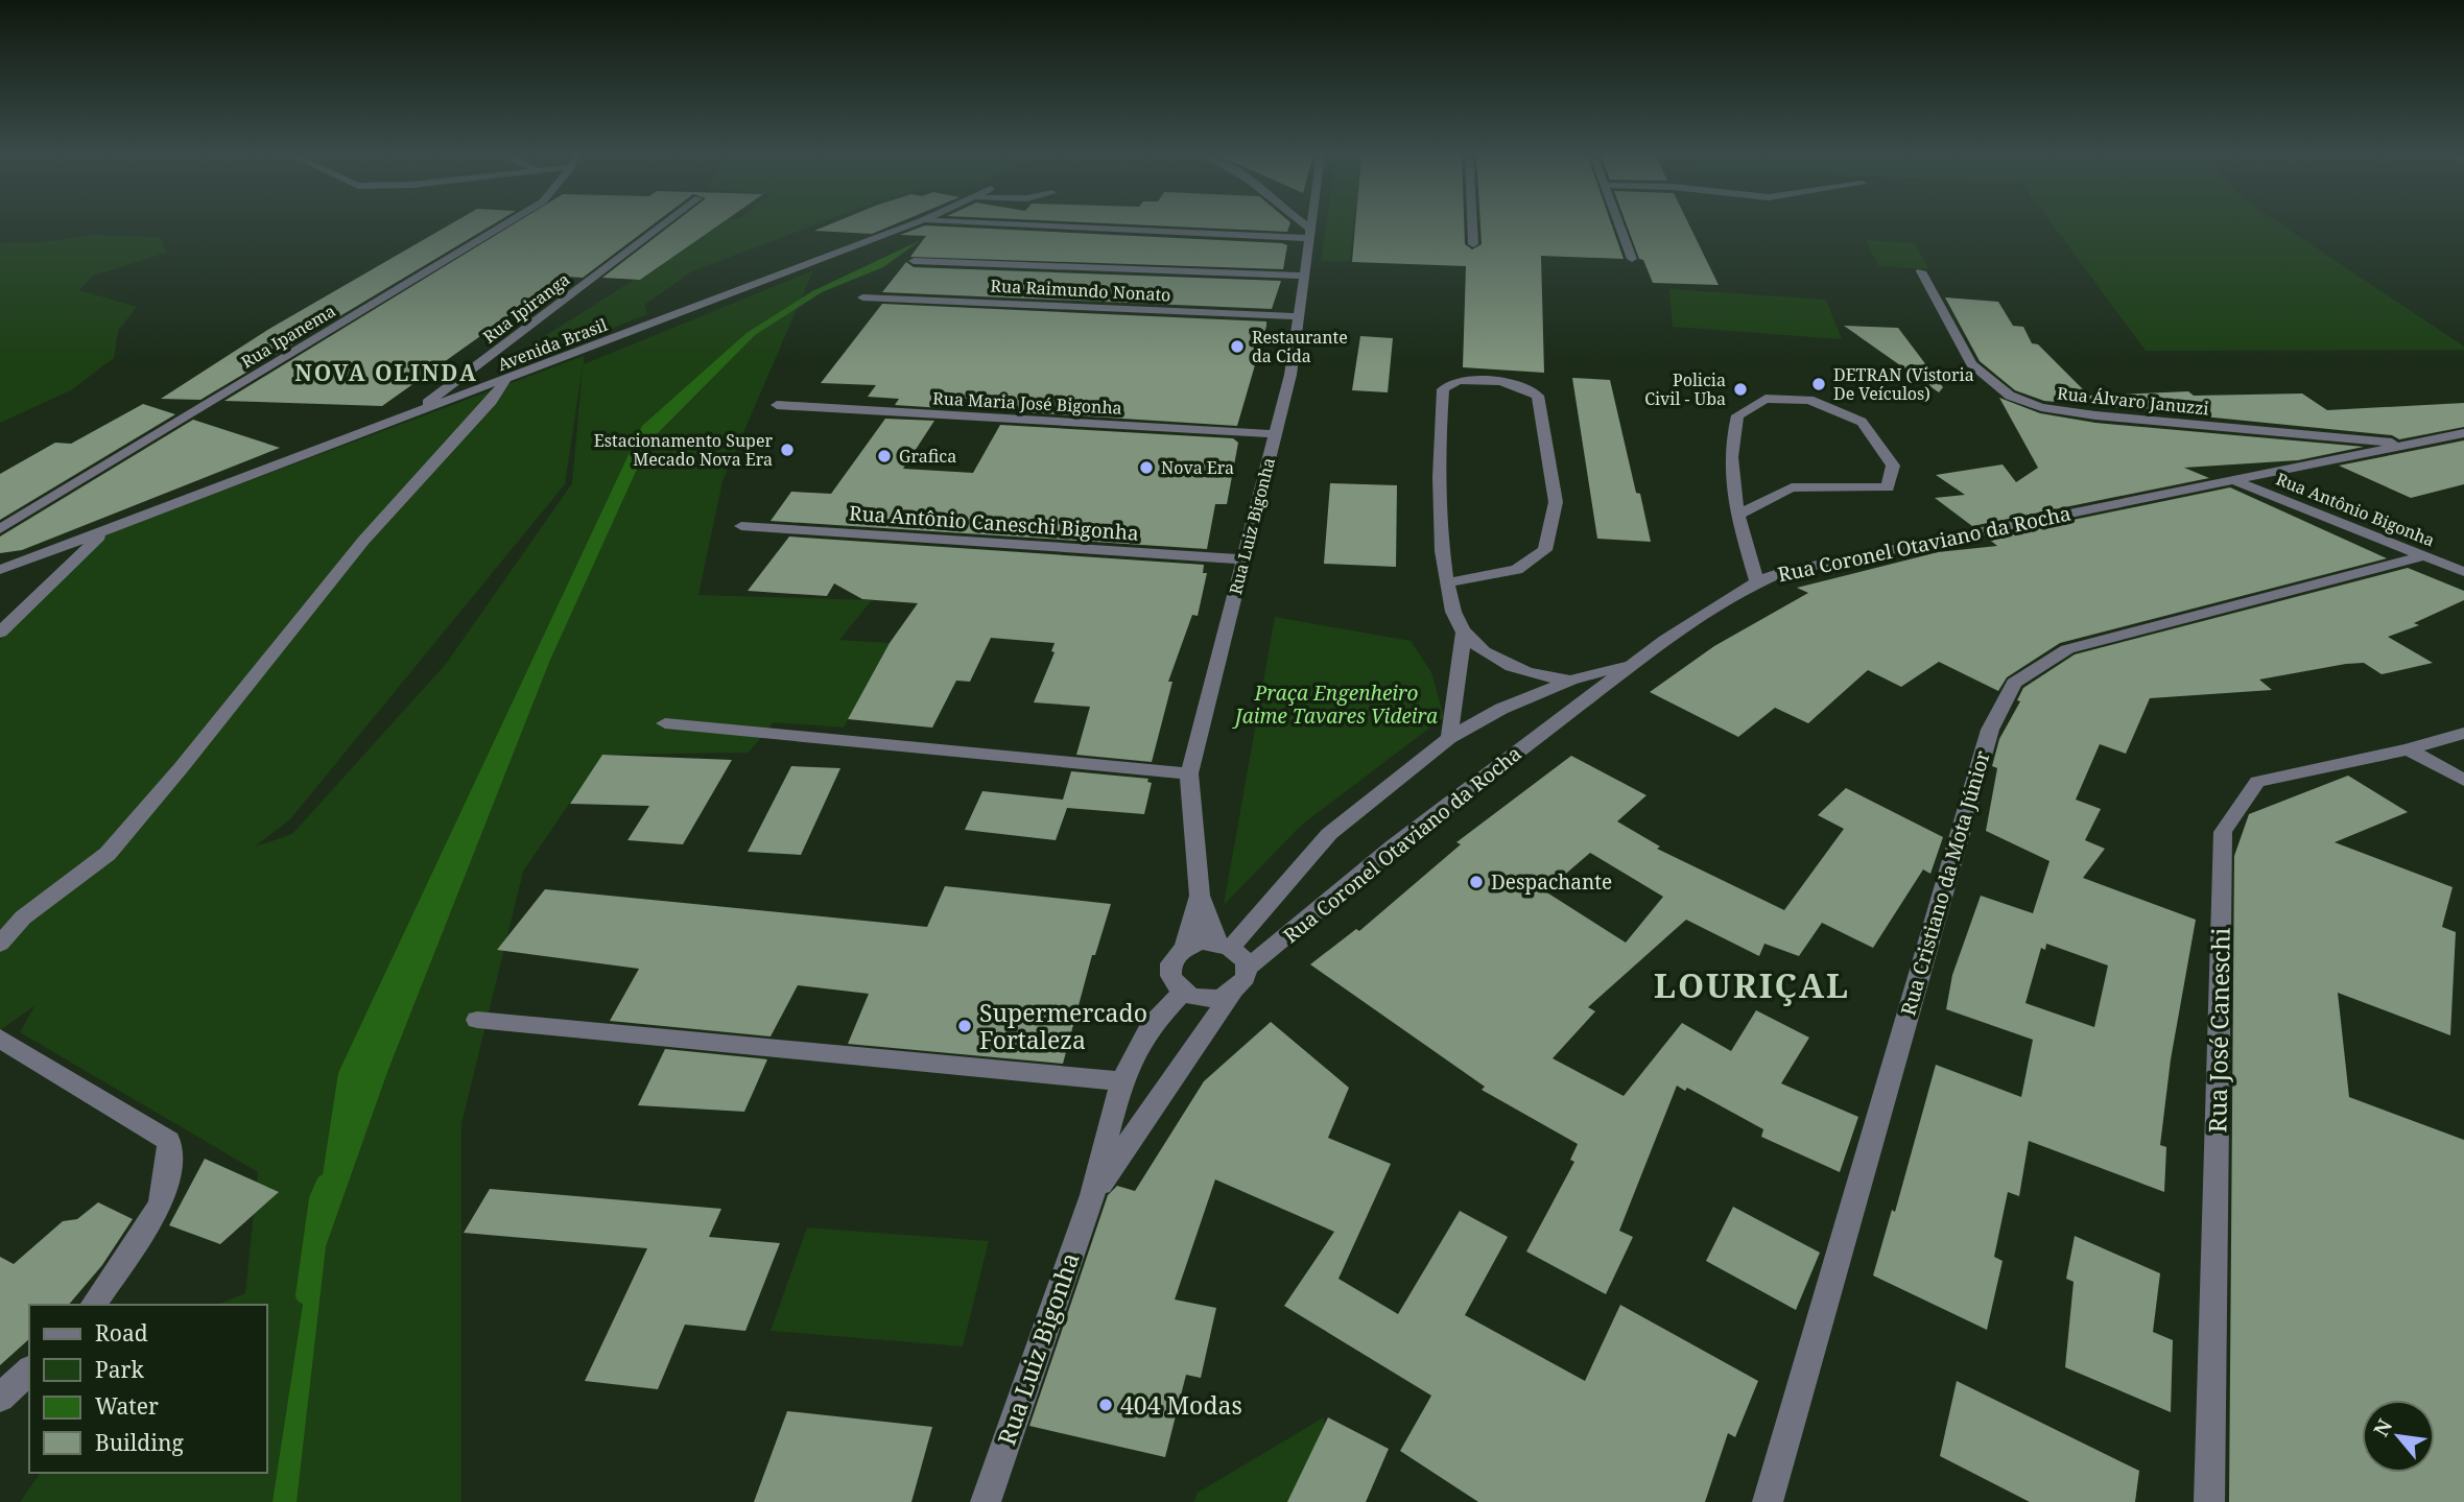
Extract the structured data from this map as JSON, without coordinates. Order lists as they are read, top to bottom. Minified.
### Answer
{"streets":{"street":["Rua Raimundo Nonato","Rua Ipiranga","Rua Ipanema","Avenida Brasil","Rua Álvaro Januzzi","Rua Maria José Bigonha","Rua Antônio Bigonha","Rua Antônio Caneschi Bigonha","Rua Luiz Bigonha","Rua Coronel Otaviano da Rocha","Rua Cristiano da Mota Júnior","Rua José Caneschi"]},"crossings":[["Rua Raimundo Nonato","Rua Luiz Bigonha"],["Rua Ipiranga","Avenida Brasil"],["Rua Álvaro Januzzi","Rua Coronel Otaviano da Rocha"],["Rua Maria José Bigonha","Rua Luiz Bigonha"],["Rua Antônio Bigonha","Rua Coronel Otaviano da Rocha"],["Rua Antônio Bigonha","Rua Cristiano da Mota Júnior"],["Rua Antônio Caneschi Bigonha","Rua Luiz Bigonha"],["Rua Luiz Bigonha","Rua Coronel Otaviano da Rocha"]],"districts":["NOVA OLINDA","LOURIÇAL"],"parks":["Praça Engenheiro Jaime Tavares Videira"],"places":["Restaurante da Cida","DETRAN (Vistoria De Veículos)","Policia Civil - Uba","Estacionamento Super Mecado Nova Era","Grafica","Nova Era","Despachante","Supermercado Fortaleza","404 Modas"],"legend":["Road","Park","Water","Building"],"north":"top left"}
